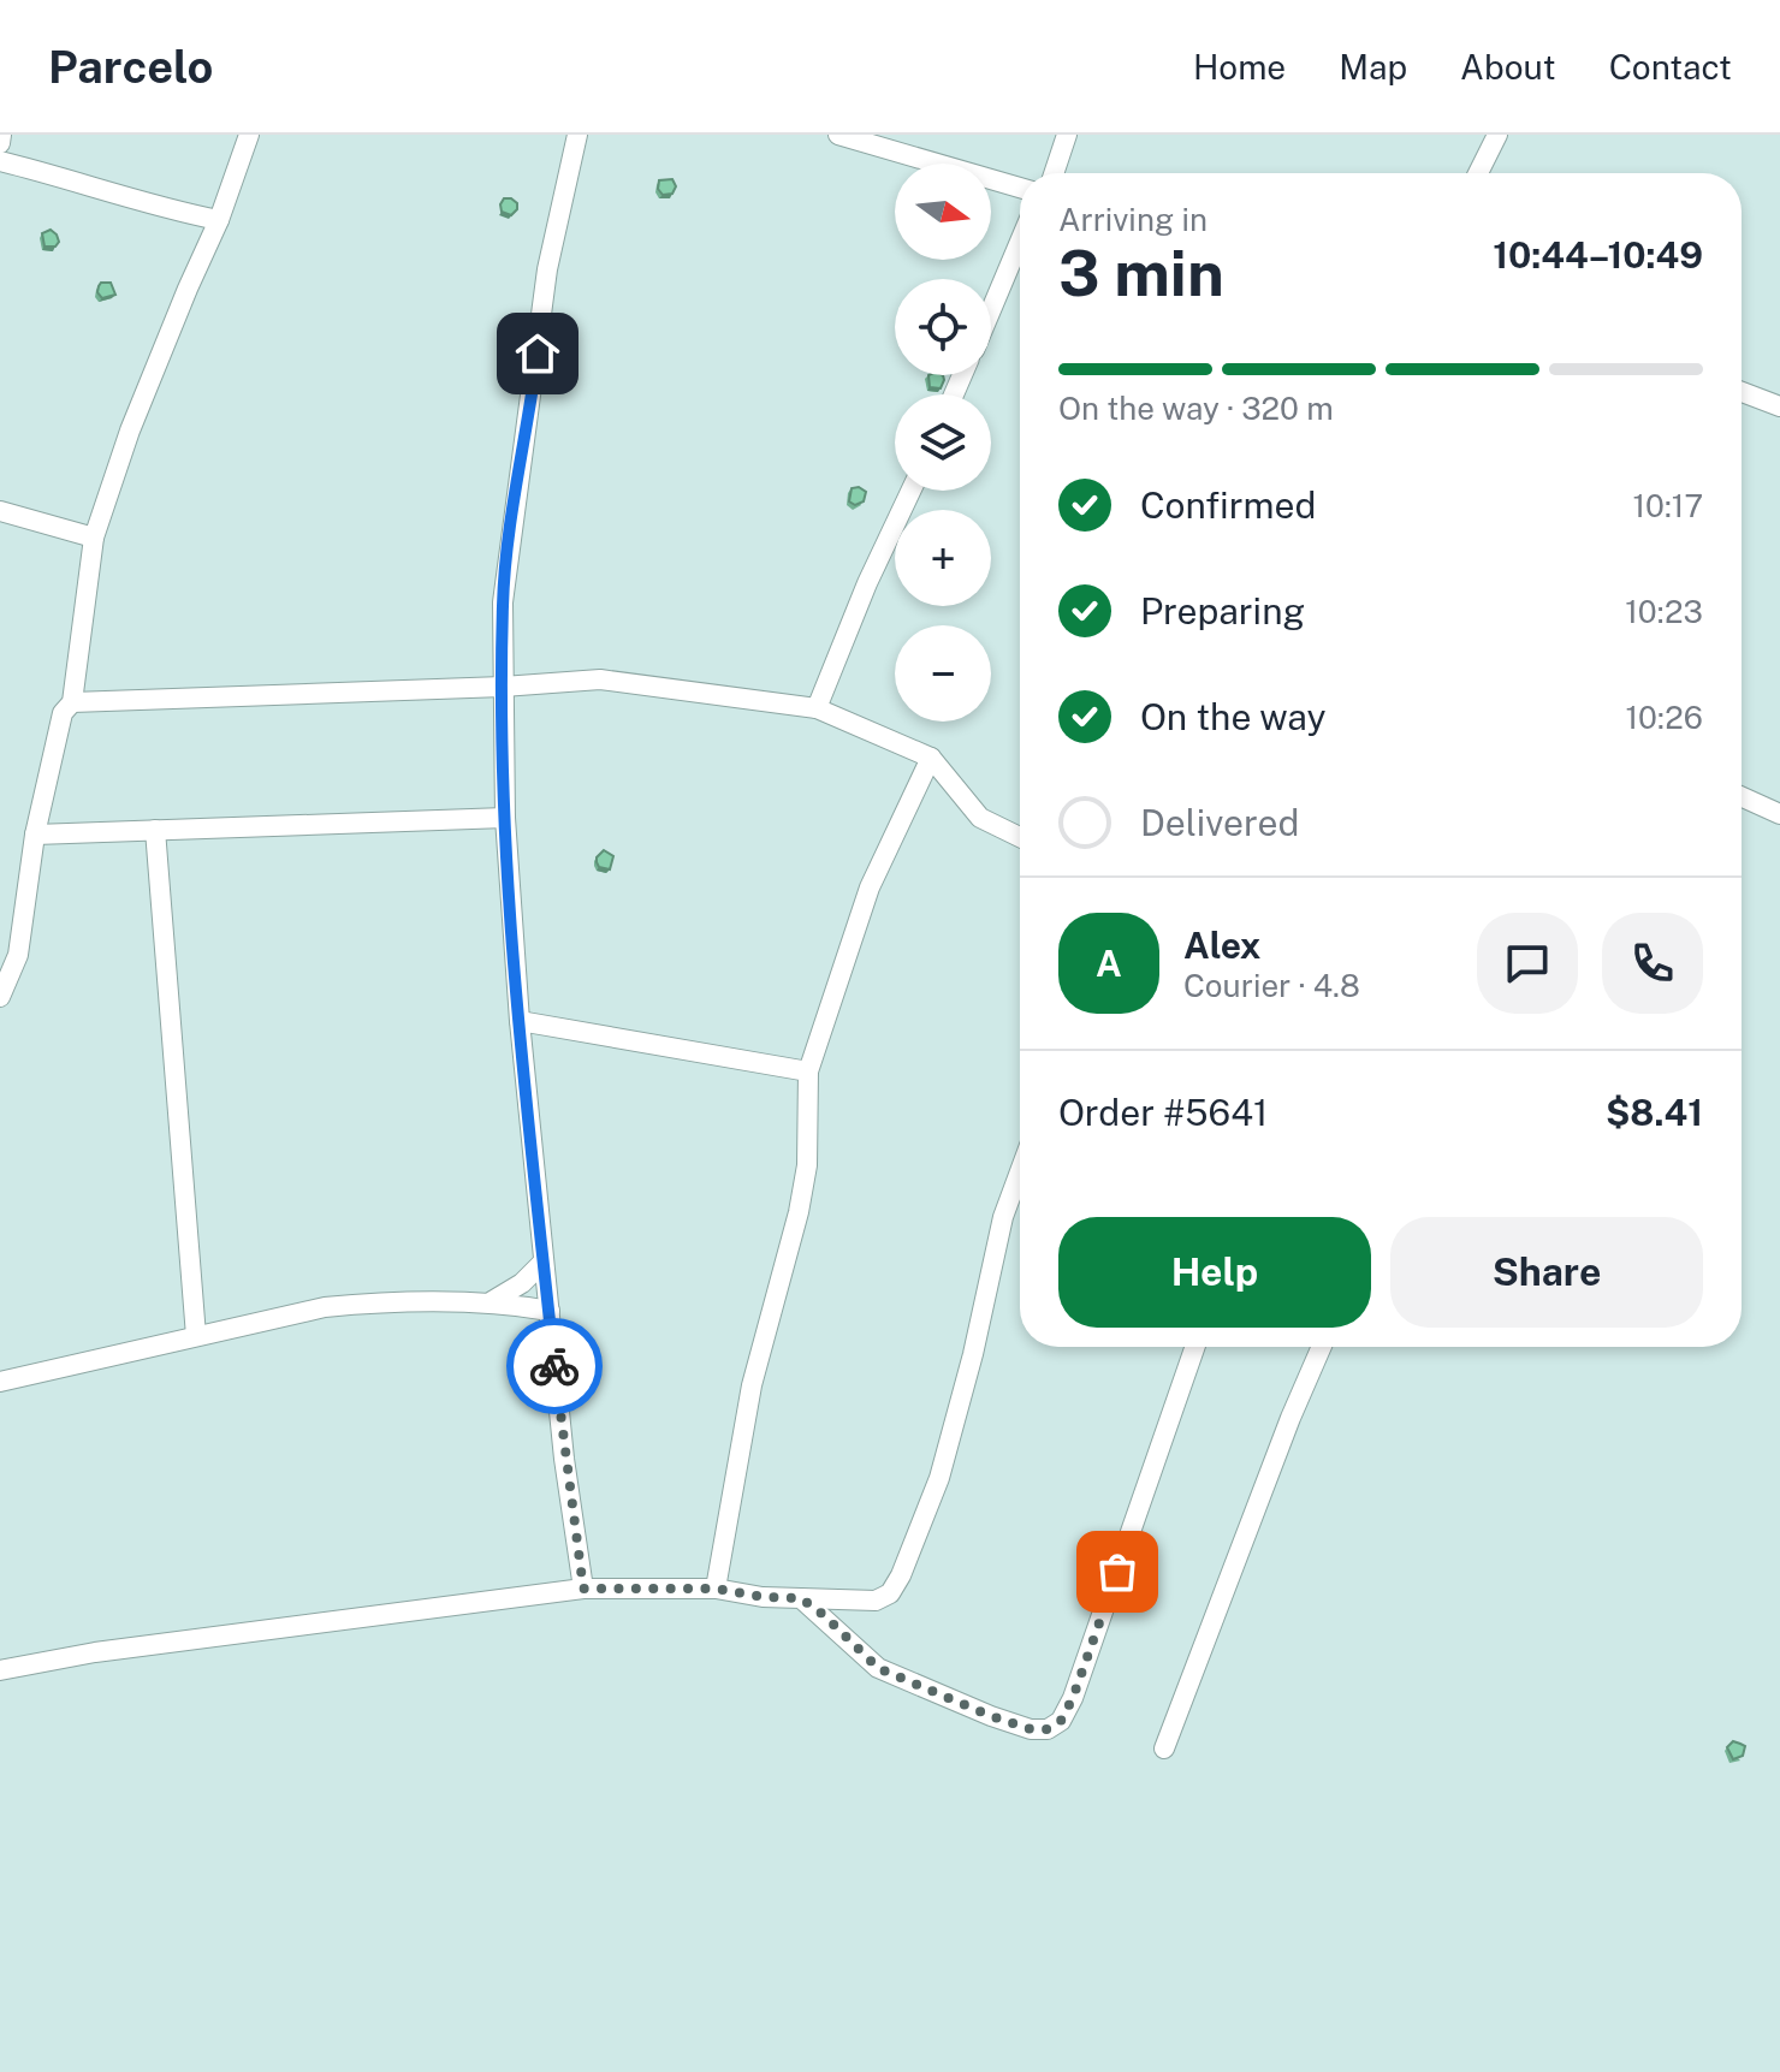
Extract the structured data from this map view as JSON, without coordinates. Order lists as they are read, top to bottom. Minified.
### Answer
{"north":"right","page":{"header":"Parcelo","nav":["Home","Map","About","Contact"],"map_buttons":["+","−"],"heading":["3 min","Arriving in","10:44–10:49"],"panel":["Alex","Courier · 4.8","Order #5641","$8.41"],"bar":"On the way · 320 m","list":[["Confirmed","10:17"],["Preparing","10:23"],["On the way","10:26"],"Delivered"],"round":"A","buttons":["Help","Share"]}}
